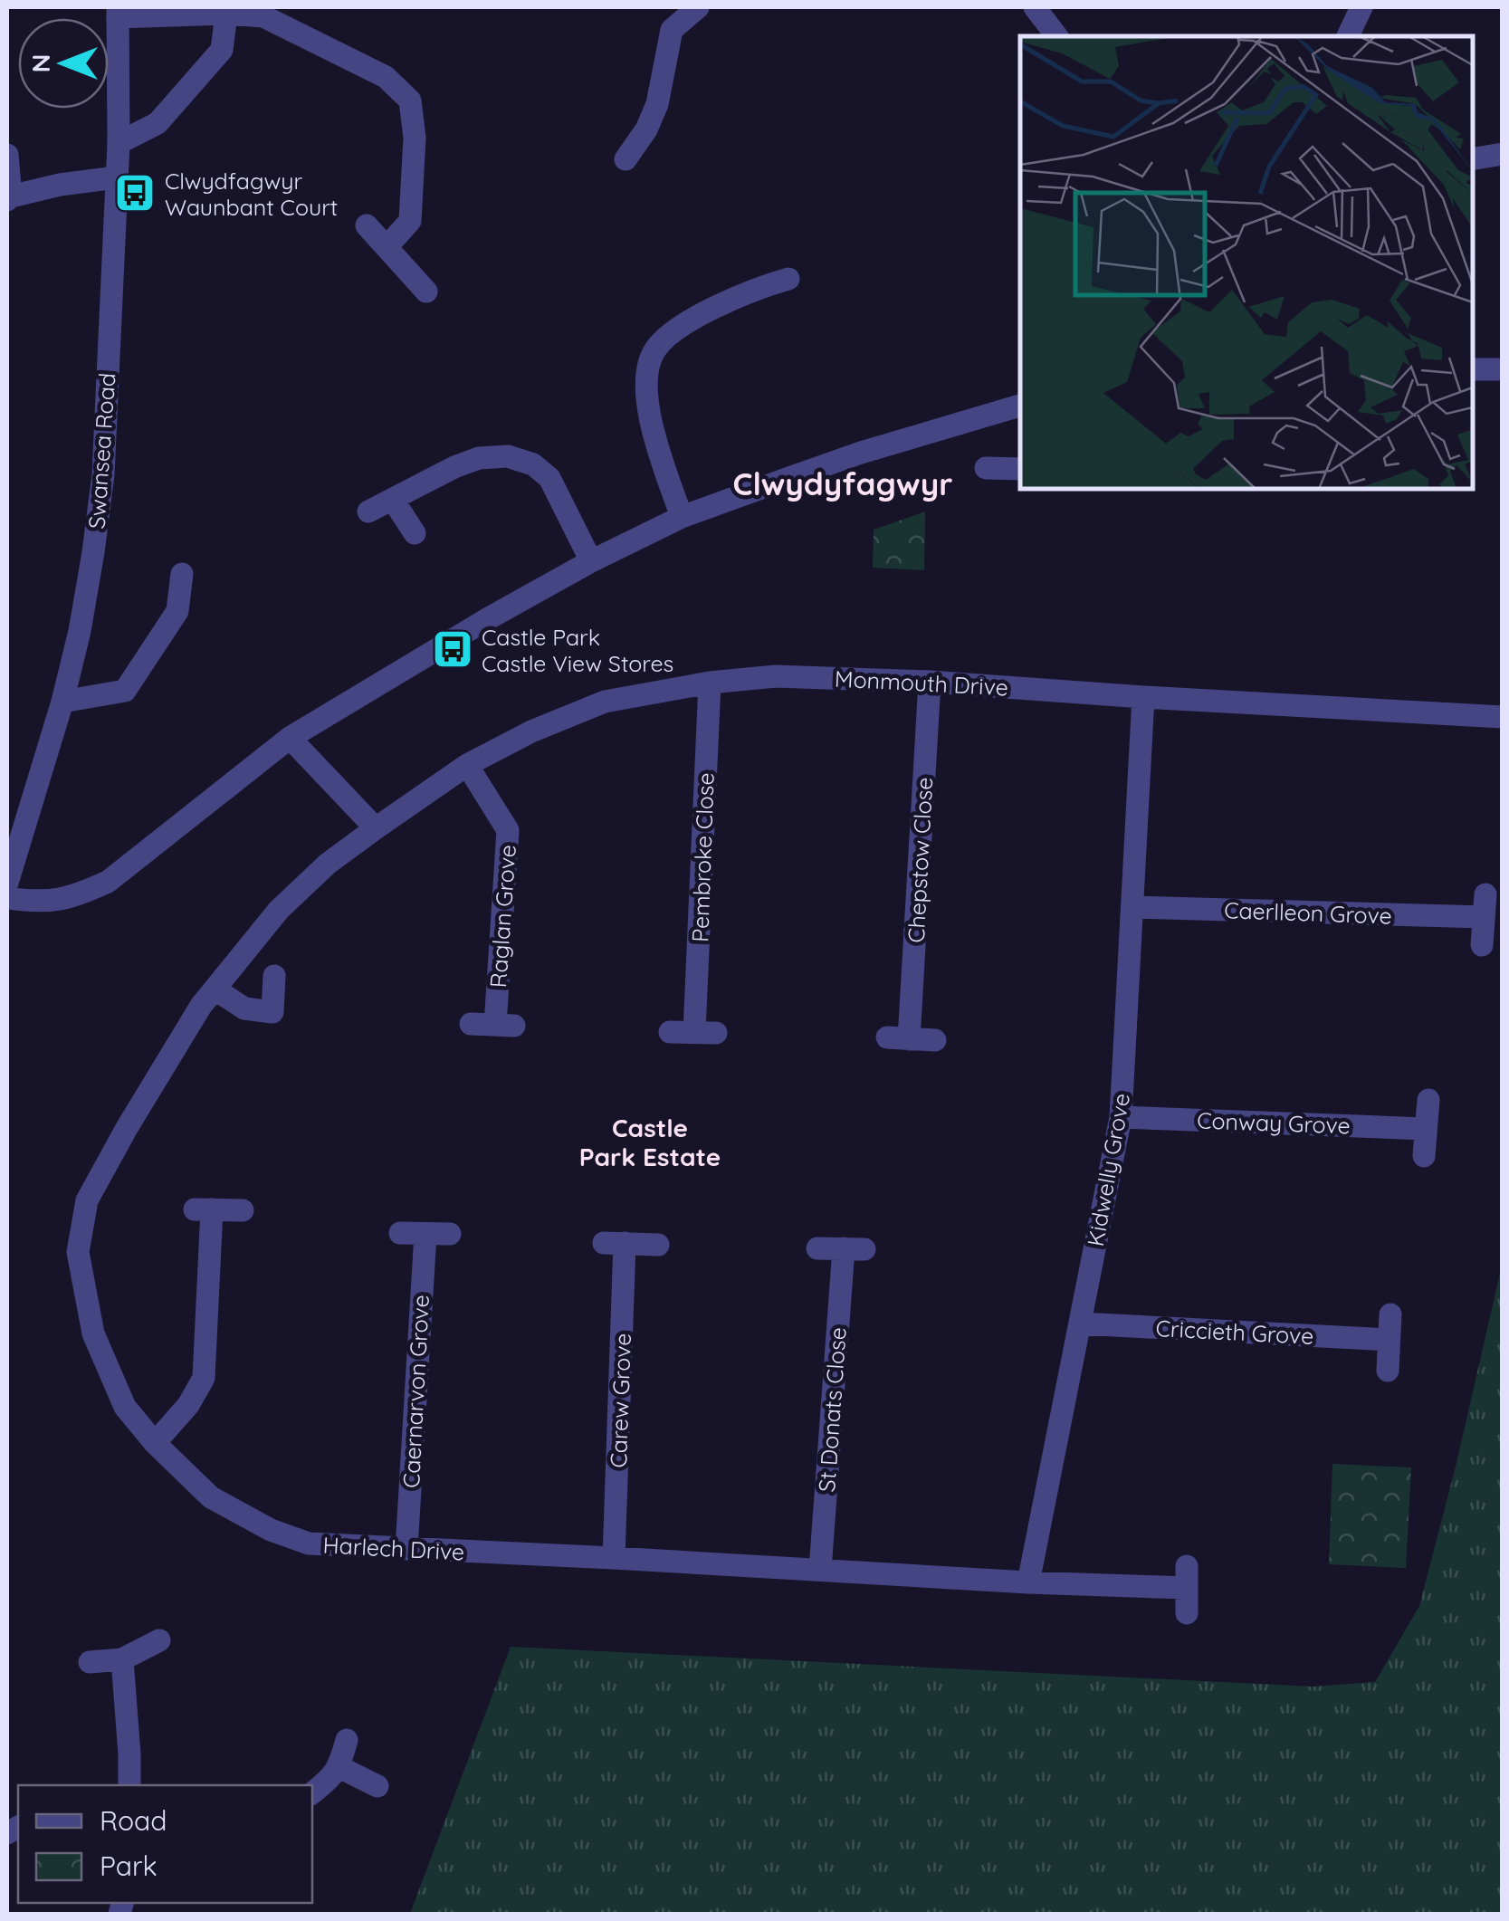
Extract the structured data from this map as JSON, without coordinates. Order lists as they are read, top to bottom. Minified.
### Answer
{"streets":{"street":["Swansea Road","Monmouth Drive","Pembroke Close","Chepstow Close","Caerlleon Grove","Raglan Grove","Conway Grove","Kidwelly Grove","Criccieth Grove","Caernarvon Grove","Carew Grove","St Donats Close","Harlech Drive"]},"crossings":[["Monmouth Drive","Pembroke Close"],["Monmouth Drive","Chepstow Close"],["Monmouth Drive","Raglan Grove"],["Monmouth Drive","Kidwelly Grove"],["Monmouth Drive","Harlech Drive"],["Caerlleon Grove","Kidwelly Grove"],["Conway Grove","Kidwelly Grove"],["Kidwelly Grove","Criccieth Grove"],["Kidwelly Grove","Harlech Drive"],["Caernarvon Grove","Harlech Drive"],["Carew Grove","Harlech Drive"],["St Donats Close","Harlech Drive"]],"districts":["Clwydyfagwyr","Castle Park Estate"],"places":{"bus stop":["Clwydfagwyr Waunbant Court","Castle Park Castle View Stores"]},"legend":["Road","Park"],"north":"left"}
